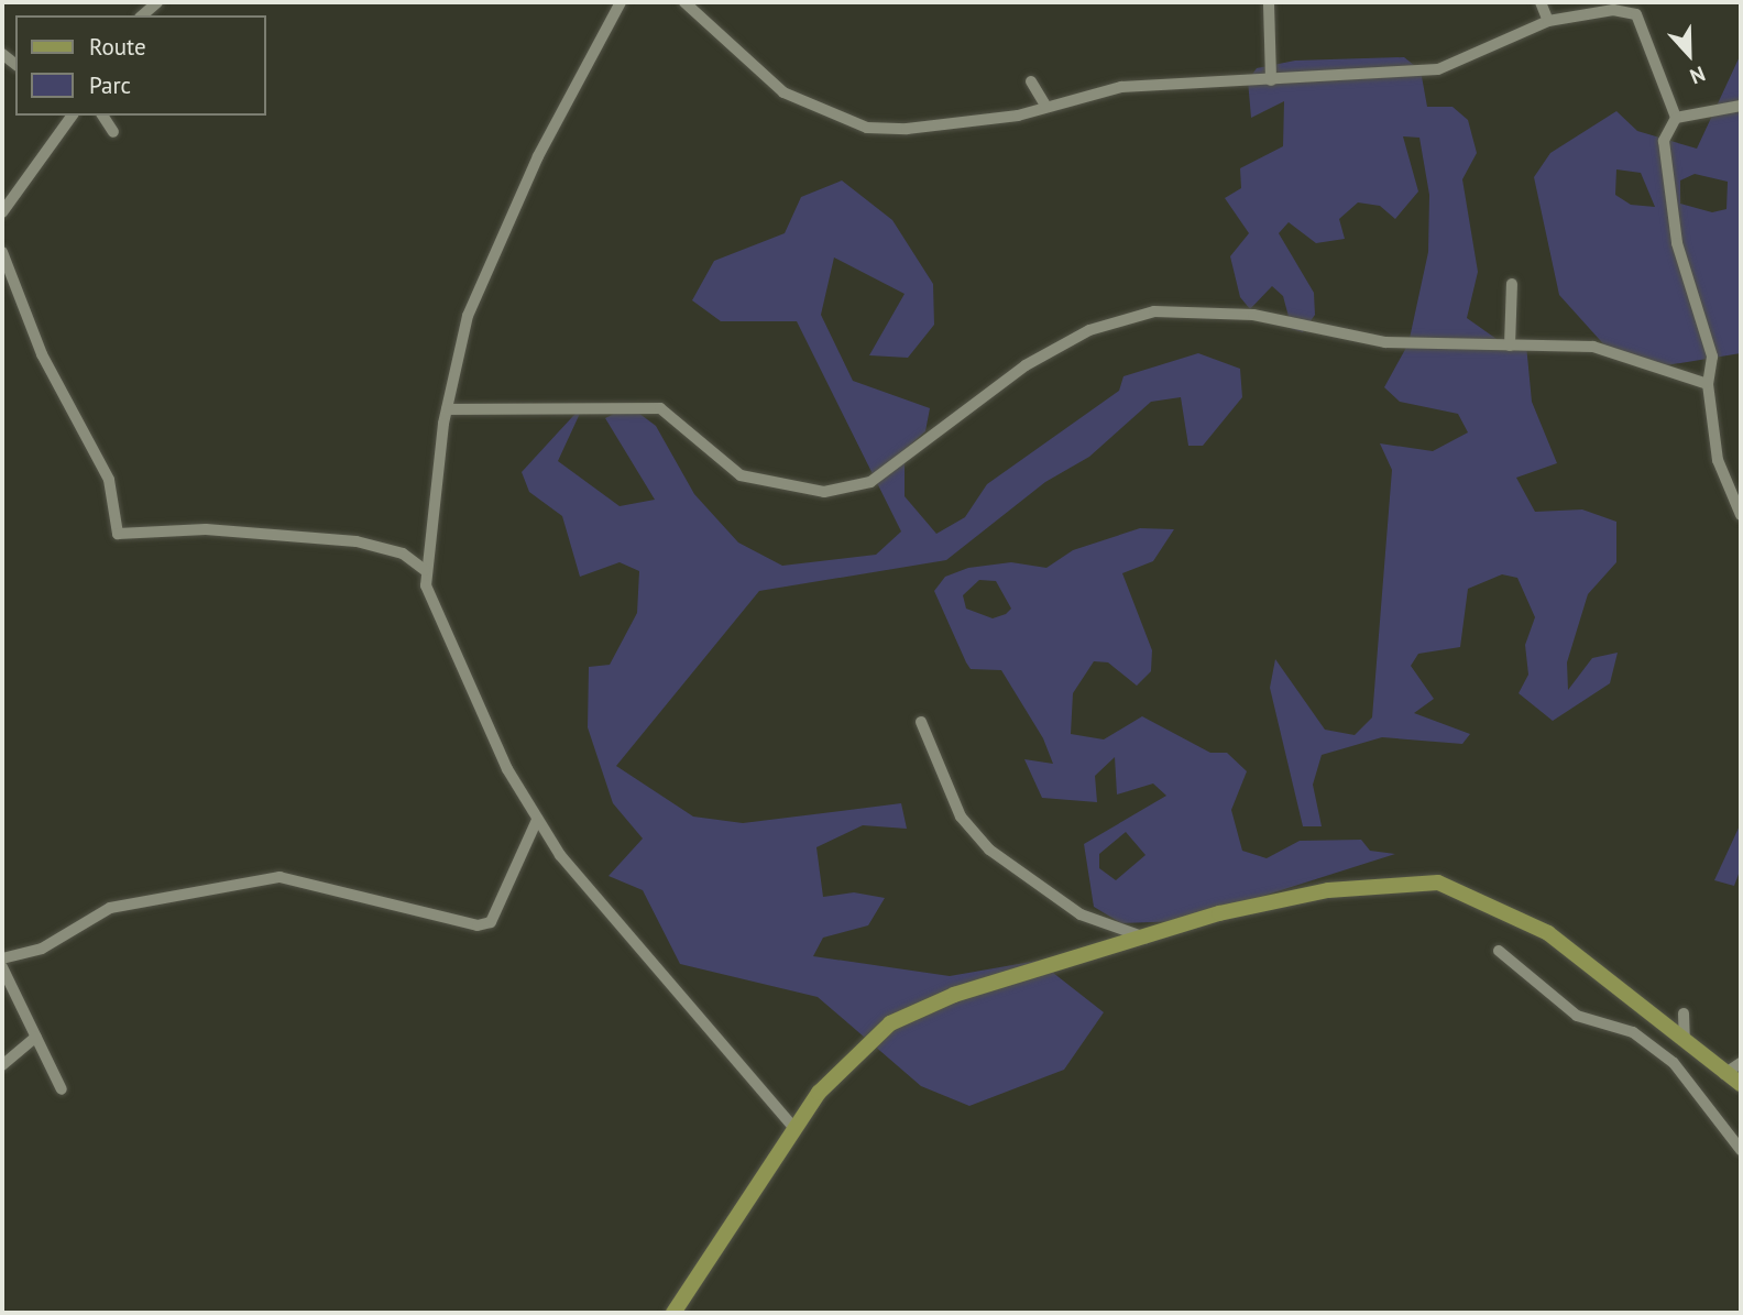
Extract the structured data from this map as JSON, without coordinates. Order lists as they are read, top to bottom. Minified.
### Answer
{"legend":["Route","Parc"],"north":"bottom"}
